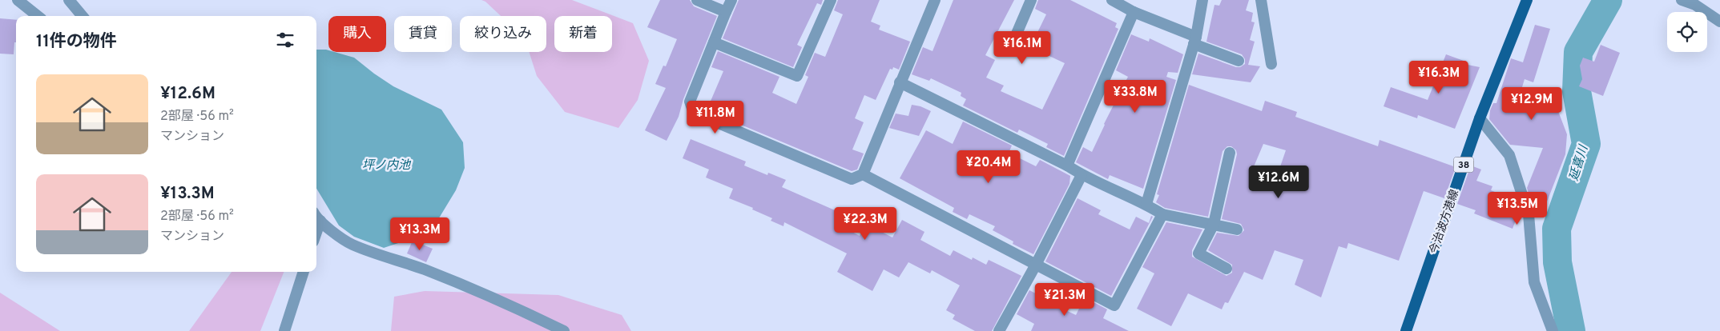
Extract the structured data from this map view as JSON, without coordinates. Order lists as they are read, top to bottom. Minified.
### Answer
{"streets":{"main road":["38","今治波方港線"]},"water":["延喜川","坪ノ内池"],"page":{"chip":["購入","賃貸","絞り込み","新着"],"heading":"11件の物件","price":["¥16.1M","¥16.3M","¥33.8M","¥12.9M","¥11.8M","¥20.4M","¥12.6M","¥13.5M","¥22.3M","¥13.3M","¥21.3M"],"list":[{"name":"¥12.6M","note":"2部屋 · 56 m² · マンション"},{"name":"¥13.3M","note":"2部屋 · 56 m² · マンション"}]}}
